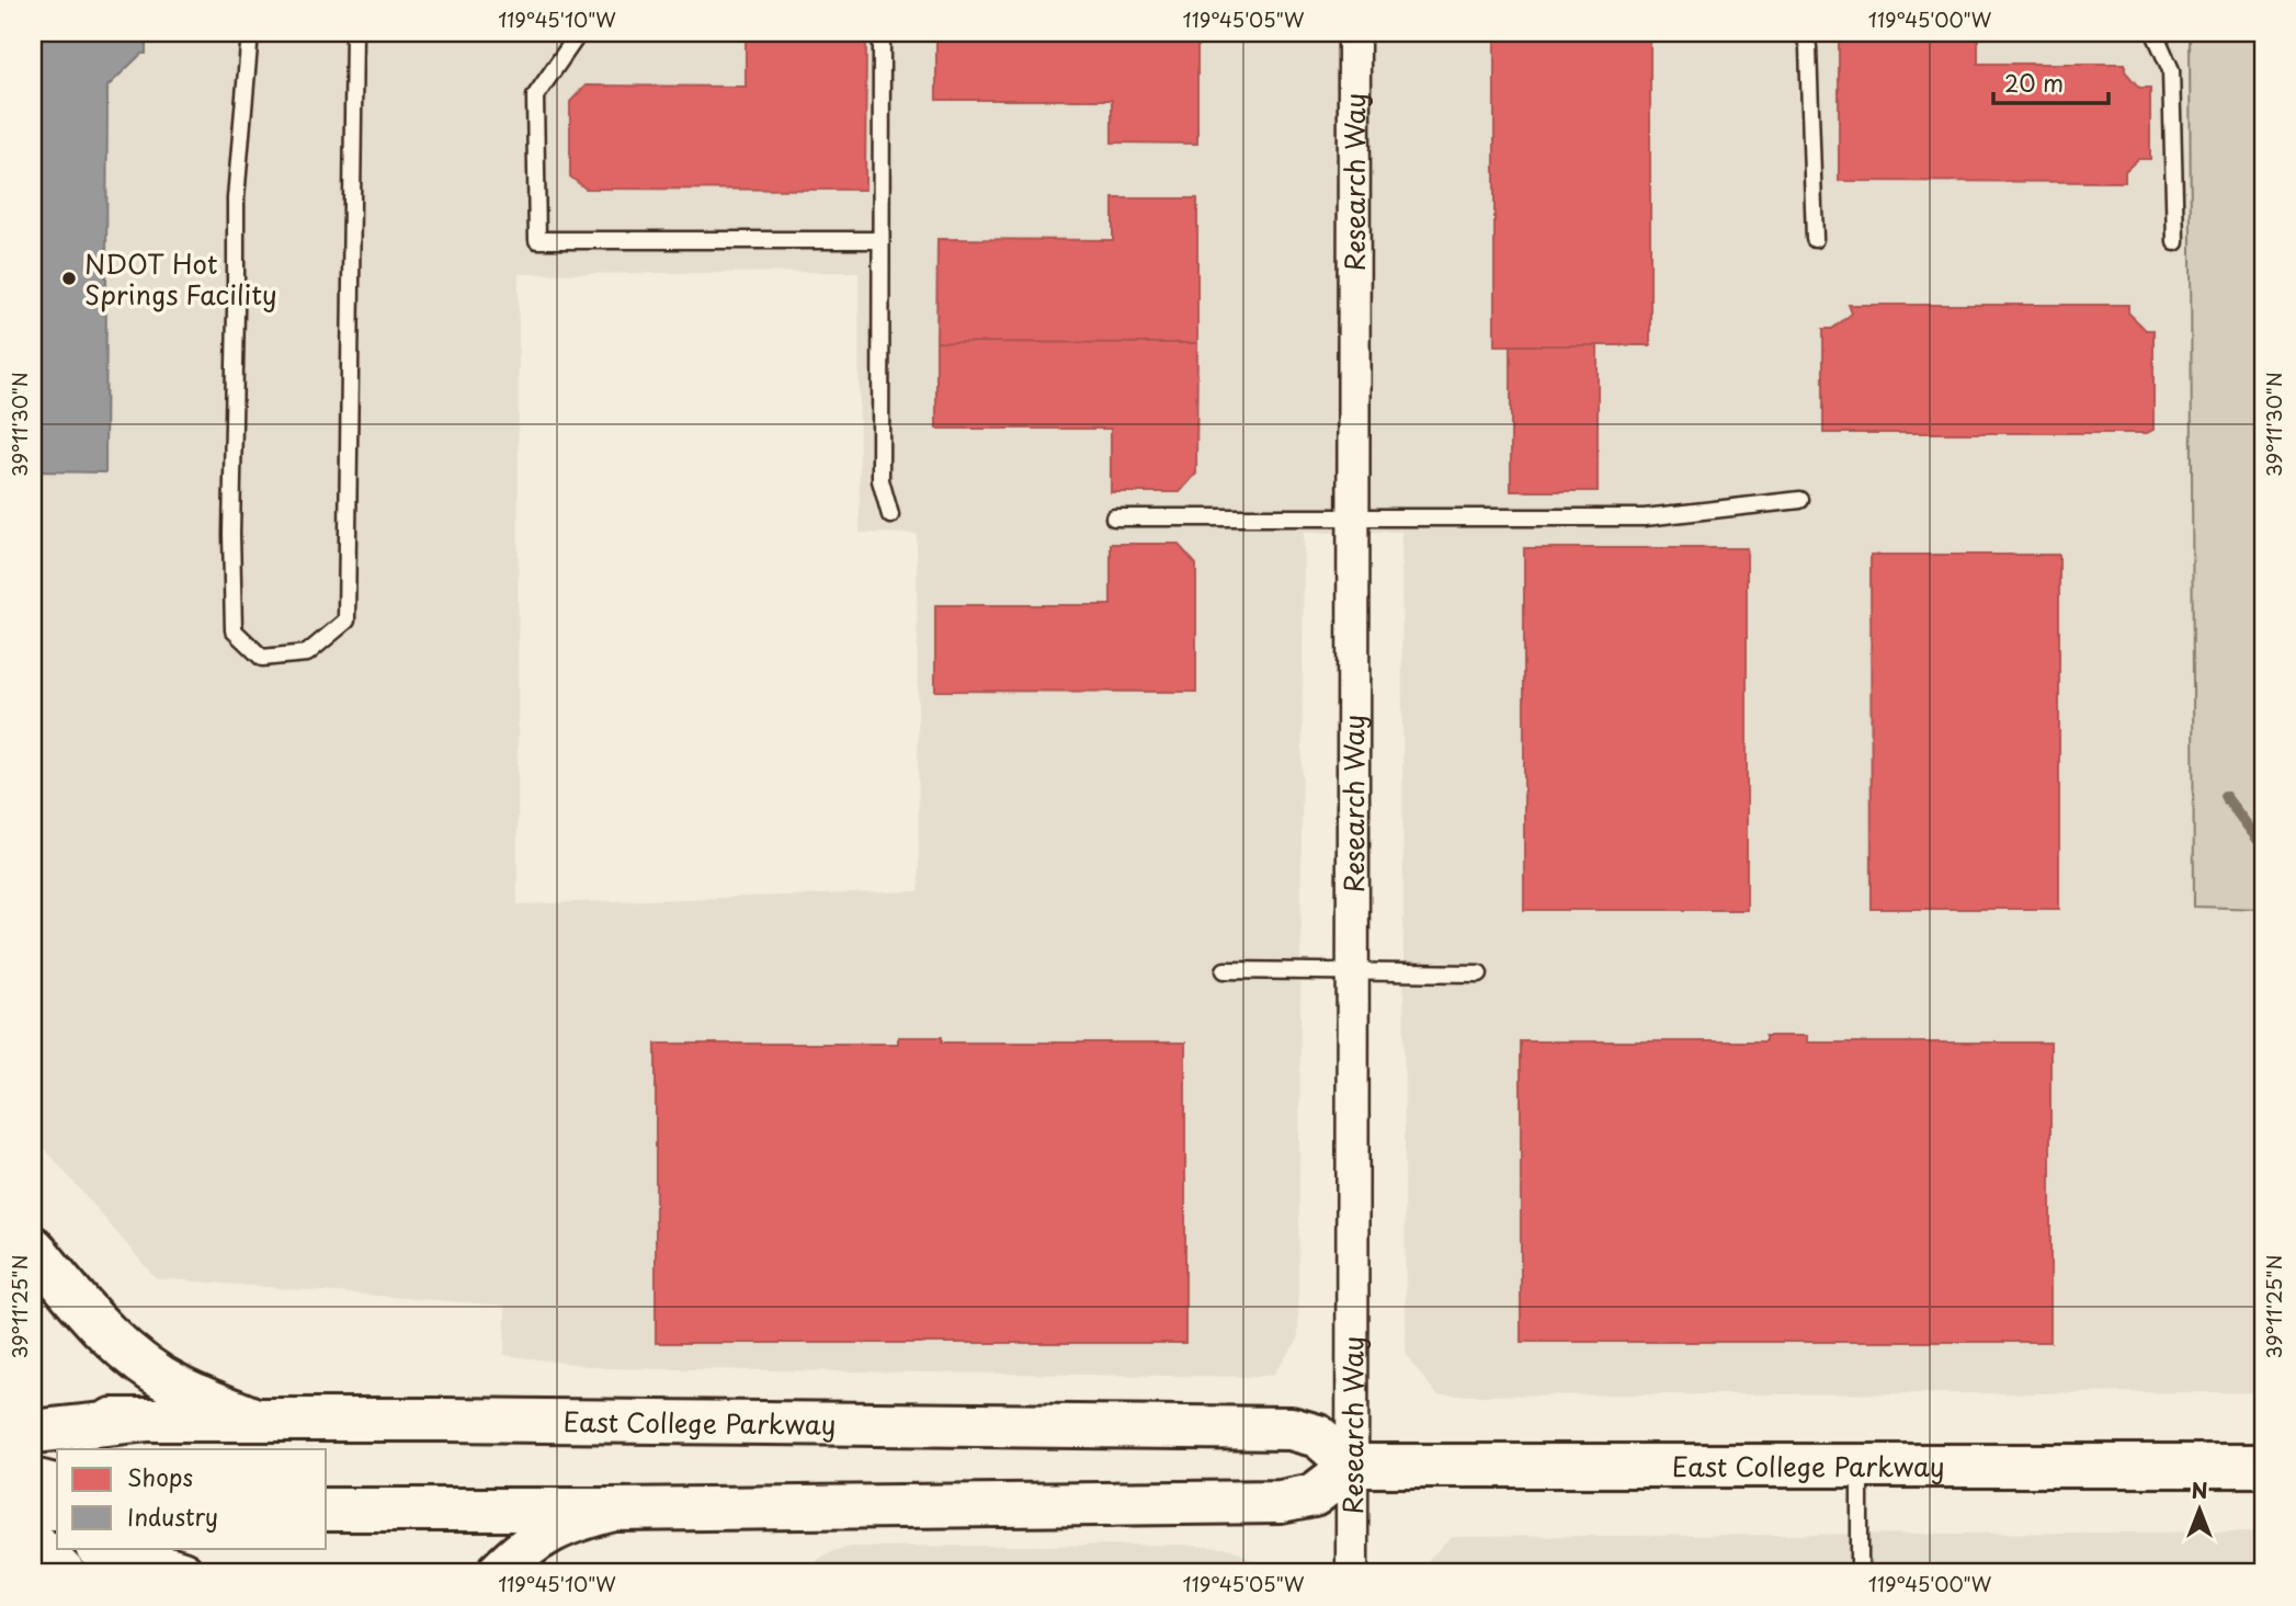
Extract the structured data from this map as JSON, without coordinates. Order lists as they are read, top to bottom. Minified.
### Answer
{"streets":{"main road":["East College Parkway"],"street":["Research Way"]},"crossings":[["Research Way","East College Parkway"]],"places":["NDOT Hot Springs Facility"],"legend":["Shops","Industry"],"scale_bar":"20 m","north":"top","coordinates":["119°45'10\"W","119°45'05\"W","119°45'00\"W","39°11'30\"N","39°11'25\"N"]}
